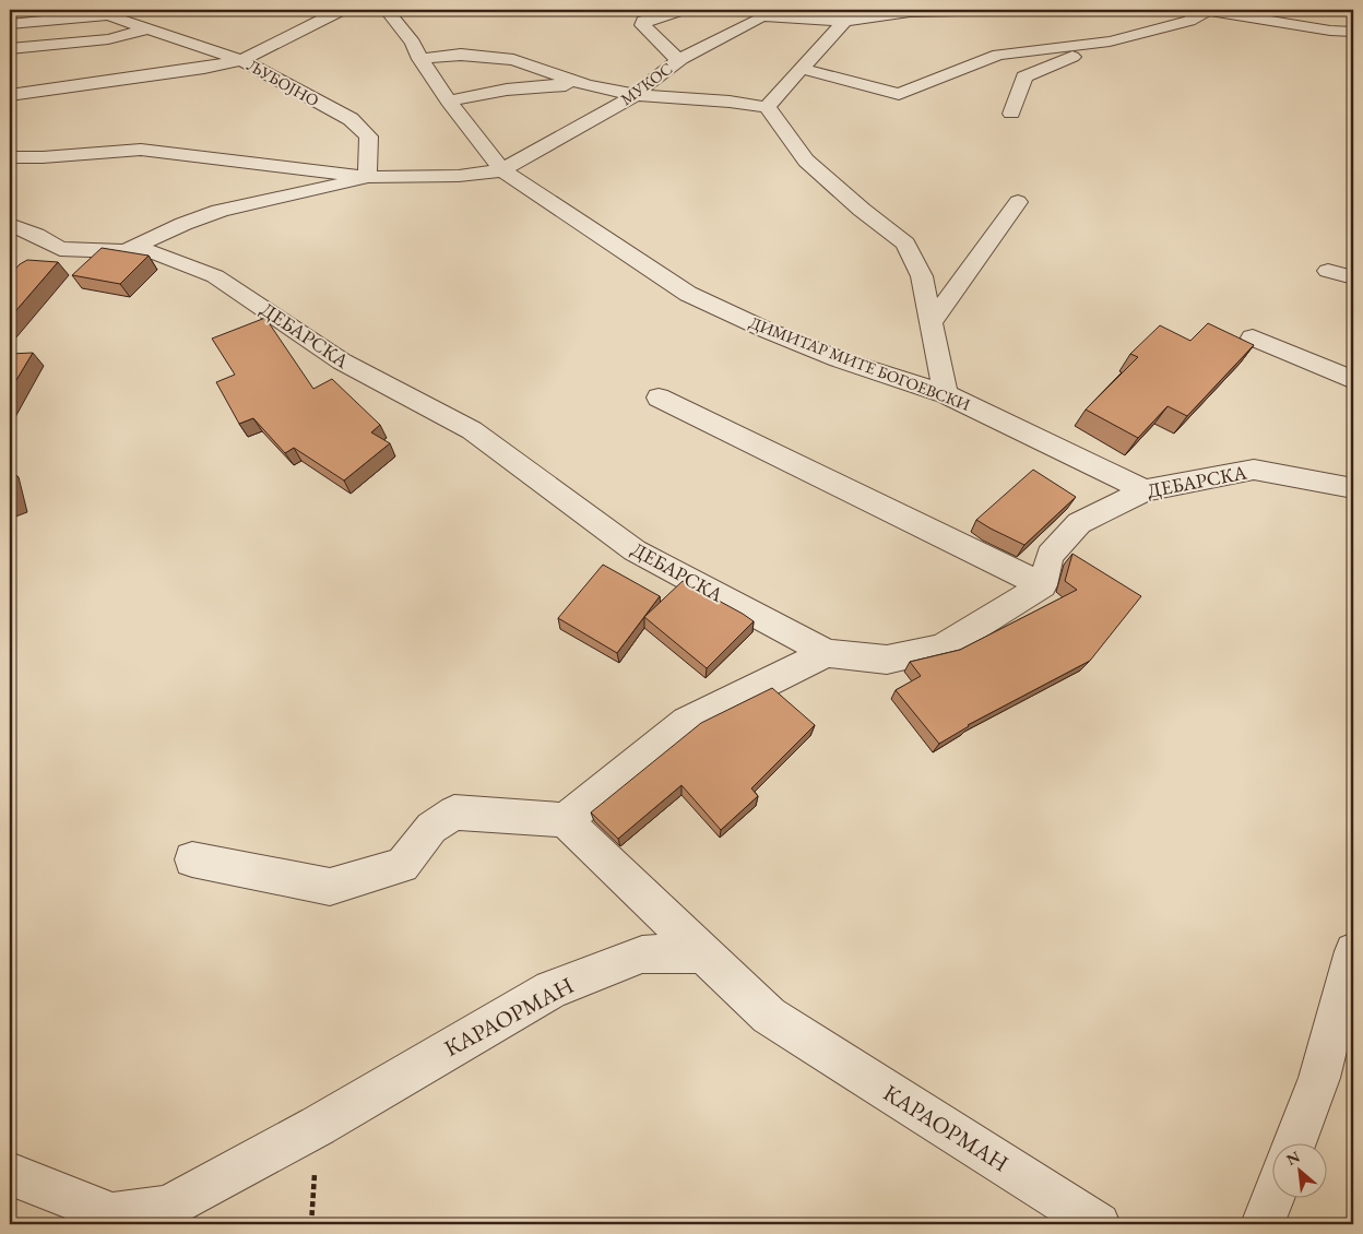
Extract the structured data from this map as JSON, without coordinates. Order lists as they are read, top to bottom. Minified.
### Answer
{"streets":{"street":["ЉУБОЈНО","МУКОС","ДЕБАРСКА","ДИМИТАР МИТЕ БОГОЕВСКИ","КАРАОРМАН"]},"crossings":[["МУКОС","ДИМИТАР МИТЕ БОГОЕВСКИ"],["ДЕБАРСКА","ДИМИТАР МИТЕ БОГОЕВСКИ"]],"north":"top left"}
